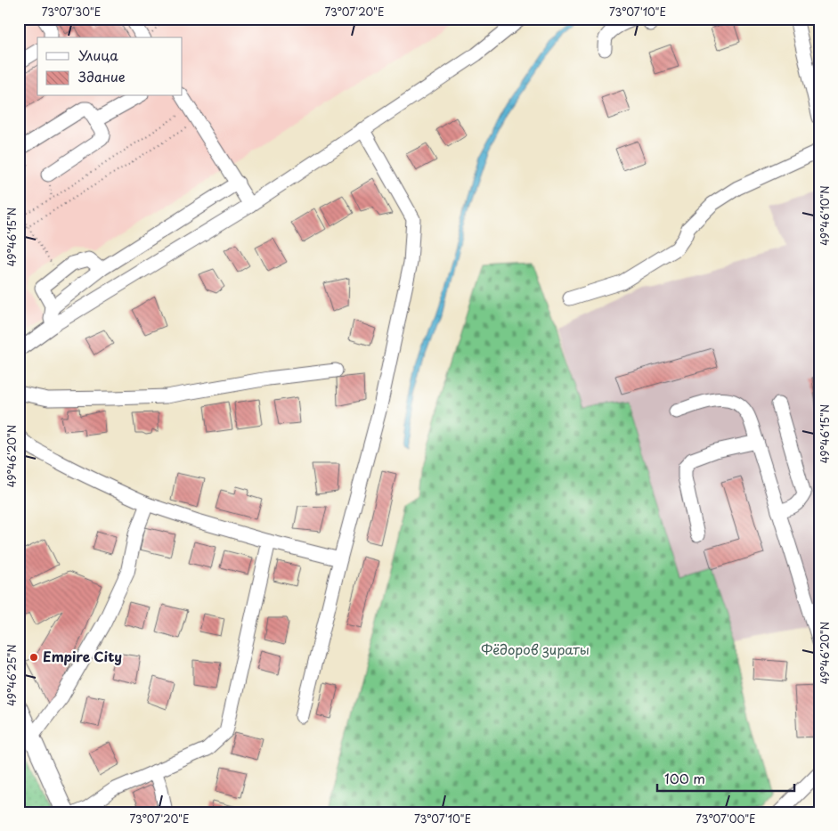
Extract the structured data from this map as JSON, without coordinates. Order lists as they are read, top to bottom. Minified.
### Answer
{"parks":["Фёдоров зираты"],"places":["Empire City"],"legend":["Улица","Здание"],"scale_bar":"100 m","coordinates":["73°07'30\"E","73°07'20\"E","73°07'10\"E","49°46'10\"N","49°46'15\"N","49°46'20\"N","49°46'25\"N","73°07'00\"E"]}
